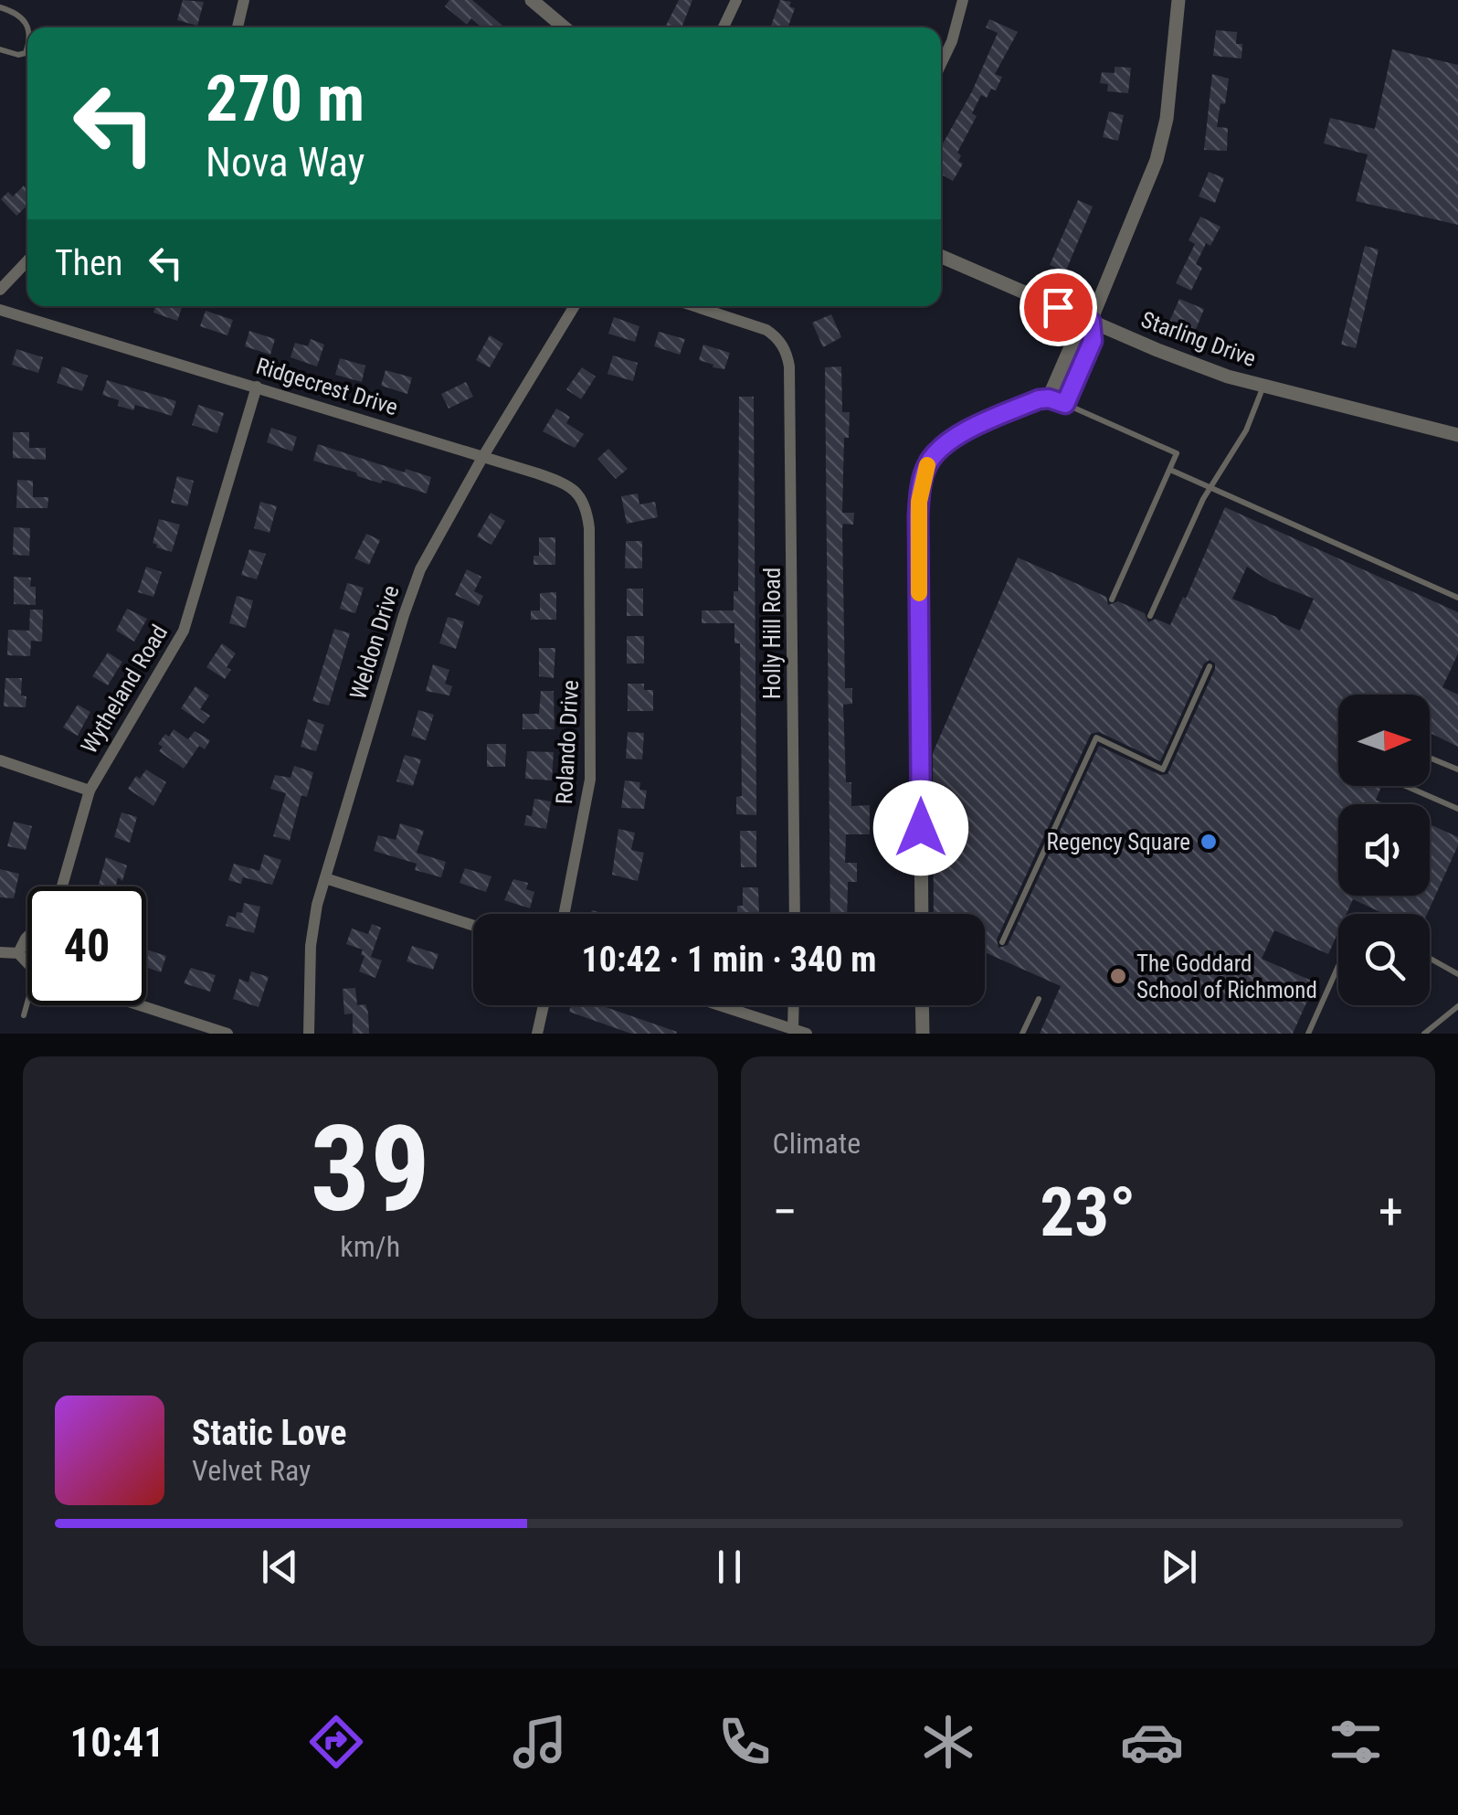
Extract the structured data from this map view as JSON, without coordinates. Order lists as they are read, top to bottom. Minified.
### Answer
{"streets":{"street":["Starling Drive","Ridgecrest Drive","Holly Hill Road","Weldon Drive","Wytheland Road","Rolando Drive"]},"crossings":[["Ridgecrest Drive","Weldon Drive"],["Ridgecrest Drive","Wytheland Road"],["Ridgecrest Drive","Rolando Drive"]],"places":["Regency Square","The Goddard School of Richmond"],"north":"right","page":{"turn":["270 m","Nova Way"],"then":"Then","limit":"40","trip":"10:42 · 1 min · 340 m","tile":[["39","km/h"],"Climate"],"heat":["−","23°","+"],"song":["Static Love","Velvet Ray"],"tabs":"10:41"}}
